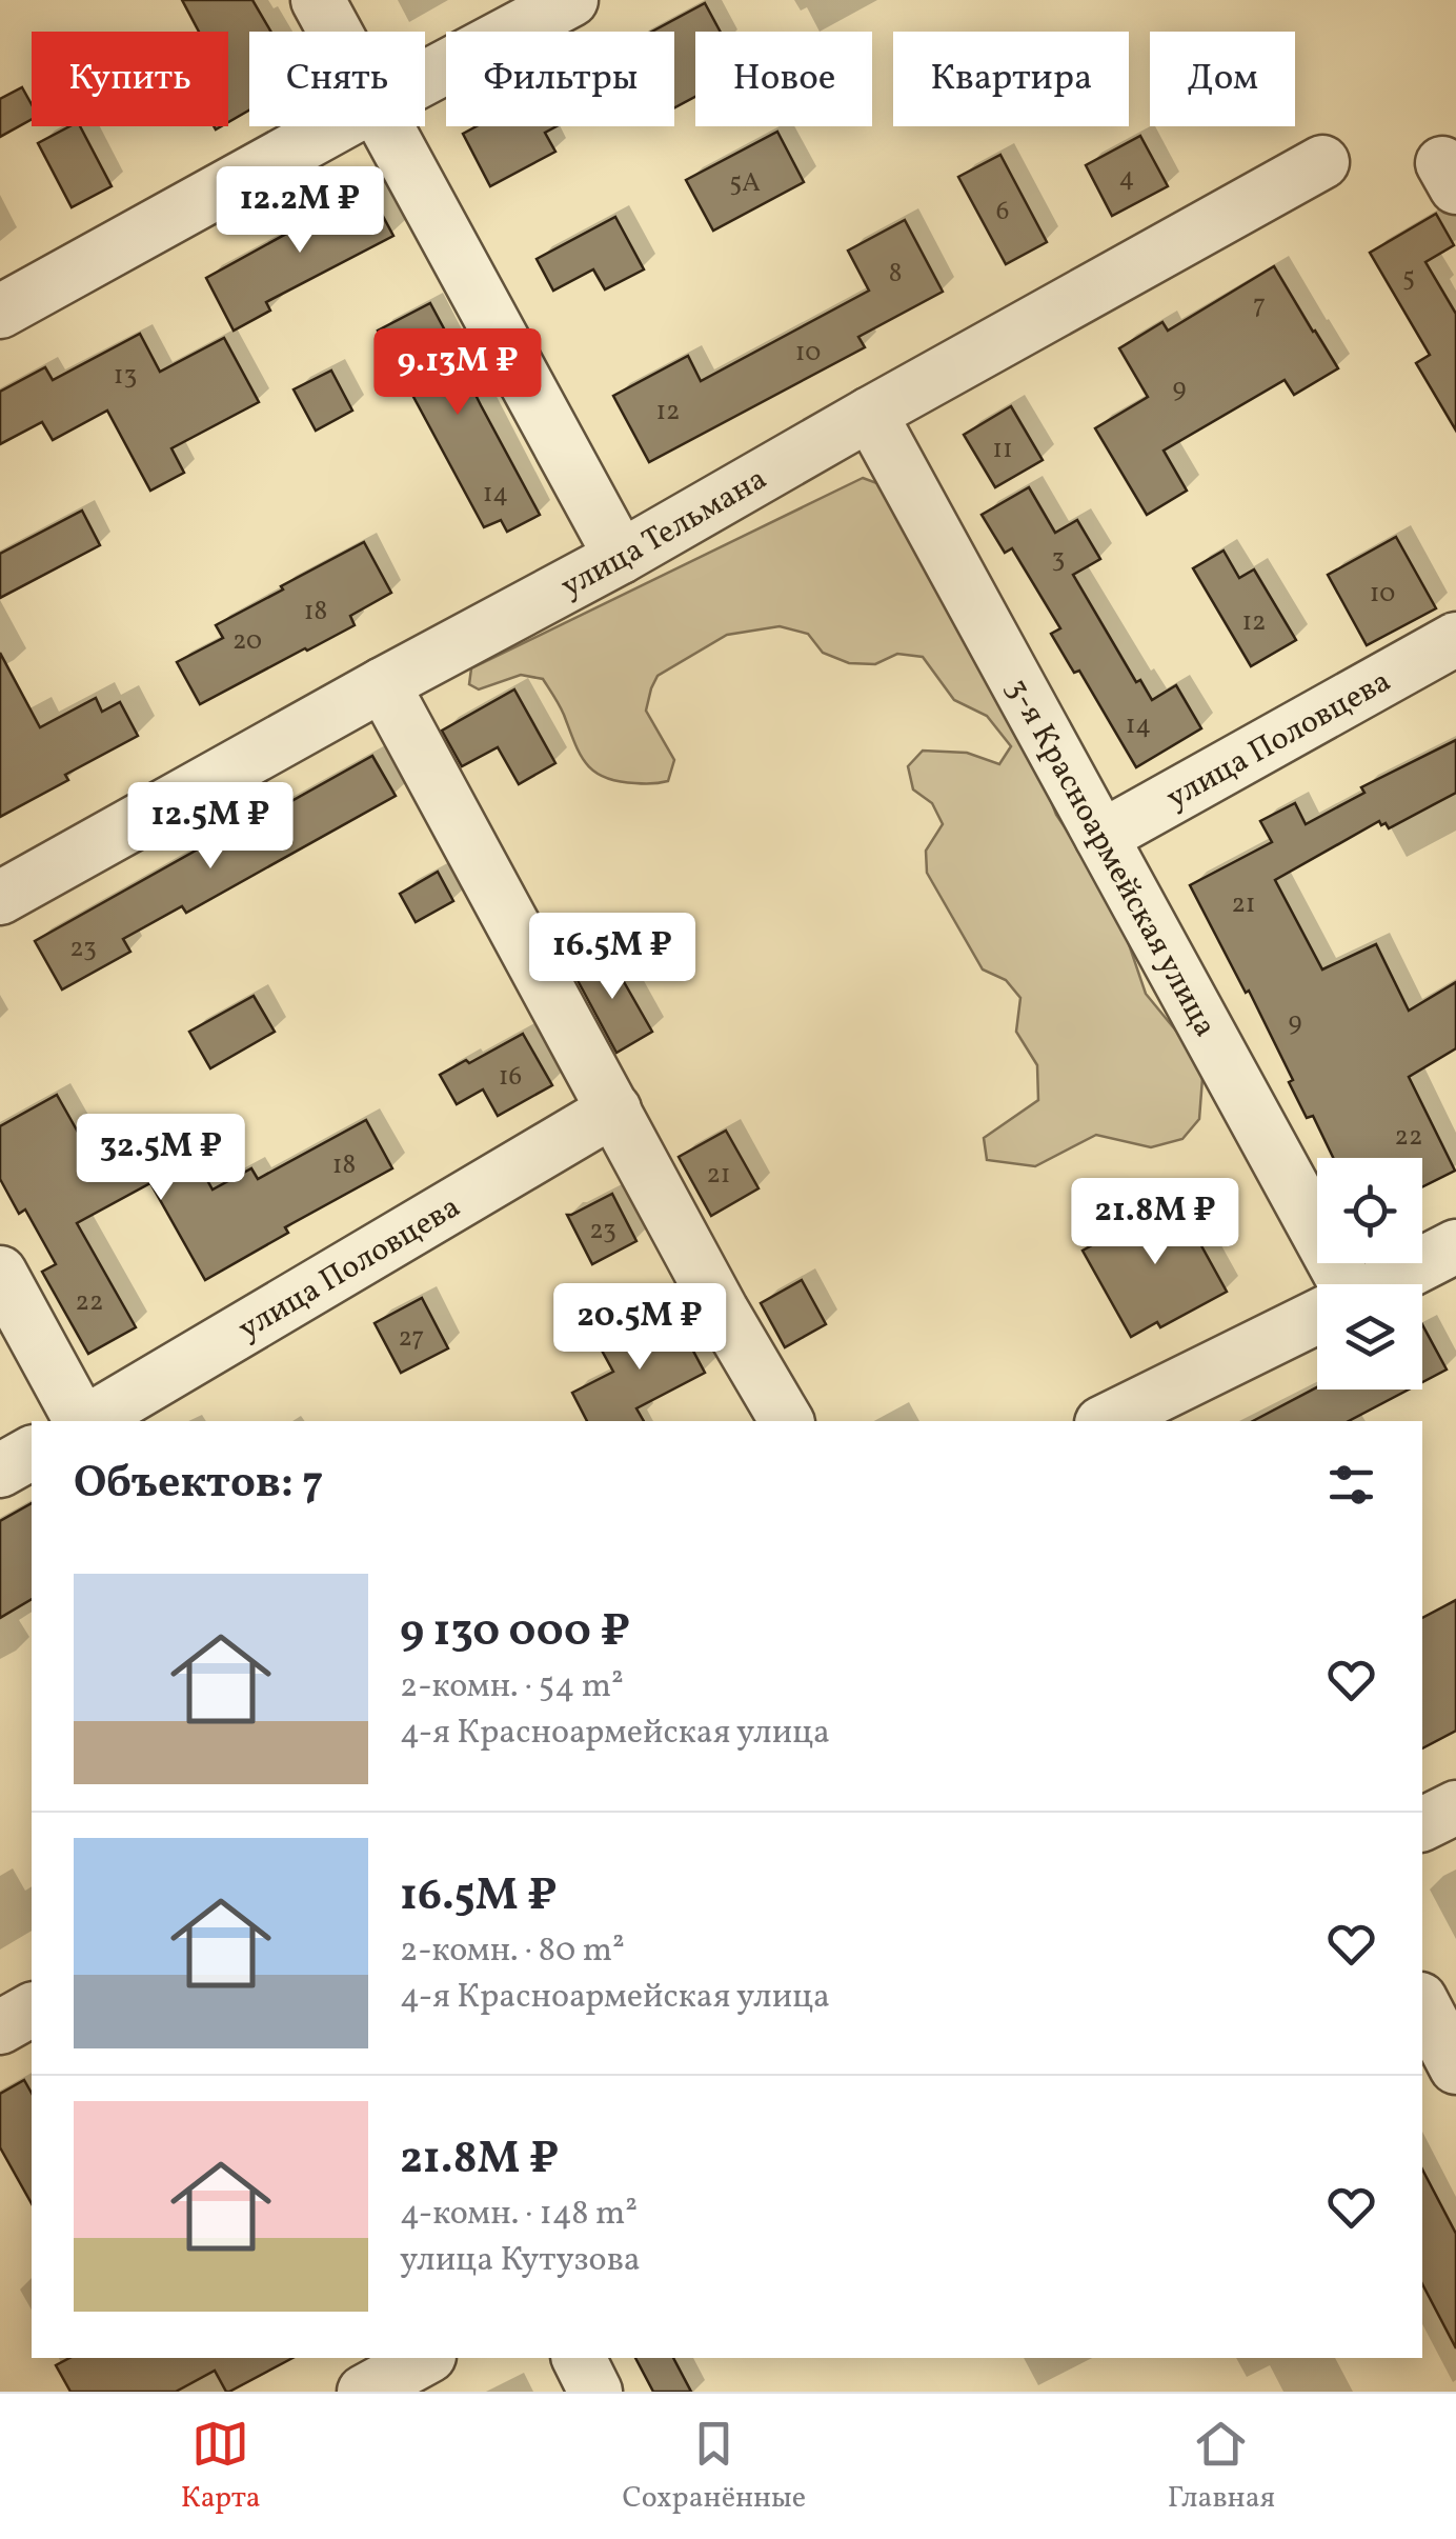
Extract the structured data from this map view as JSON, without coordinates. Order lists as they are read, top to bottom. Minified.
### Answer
{"streets":{"street":["улица Тельмана","улица Половцева","3-я Красноармейская улица"]},"crossings":[["улица Тельмана","3-я Красноармейская улица"],["улица Половцева","3-я Красноармейская улица"]],"house_numbers":["4","5А","6","8","5","7","10","13","9","12","11","14","3","10","18","12","20","14","21","23","9","16","22","18","21","23","22","27"],"page":{"chip":["Купить","Снять","Фильтры","Новое","Квартира","Дом"],"price":["12.2M ₽","9.13M ₽","12.5M ₽","16.5M ₽","32.5M ₽","21.8M ₽","20.5M ₽"],"heading":"Объектов: 7","list":[{"name":"9 130 000 ₽","note":"2-комн. · 54 m² · 4-я Красноармейская улица"},{"name":"16.5M ₽","note":"2-комн. · 80 m² · 4-я Красноармейская улица"},{"name":"21.8M ₽","note":"4-комн. · 148 m² · улица Кутузова"}],"tabs":["Карта","Сохранённые","Главная"]}}
